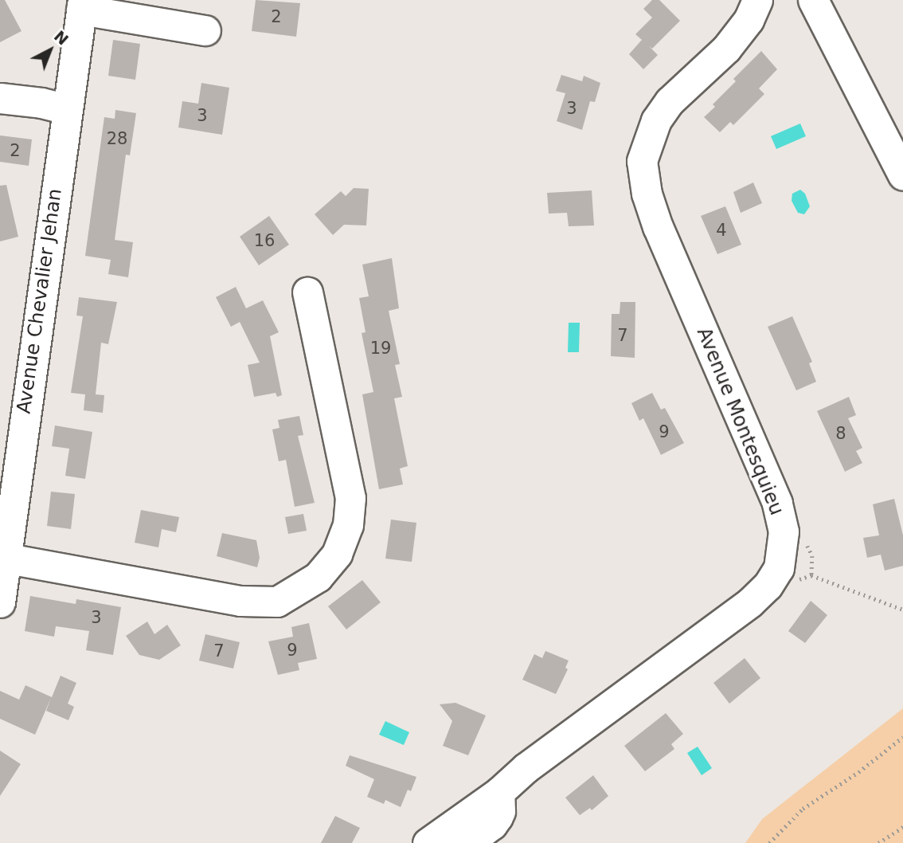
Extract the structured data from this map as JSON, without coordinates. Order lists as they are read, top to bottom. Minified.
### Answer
{"streets":{"street":["Avenue Chevalier Jehan","Avenue Montesquieu"]},"house_numbers":["2","3","3","28","2","4","16","7","19","9","8","3","9","7"],"north":"top right"}
